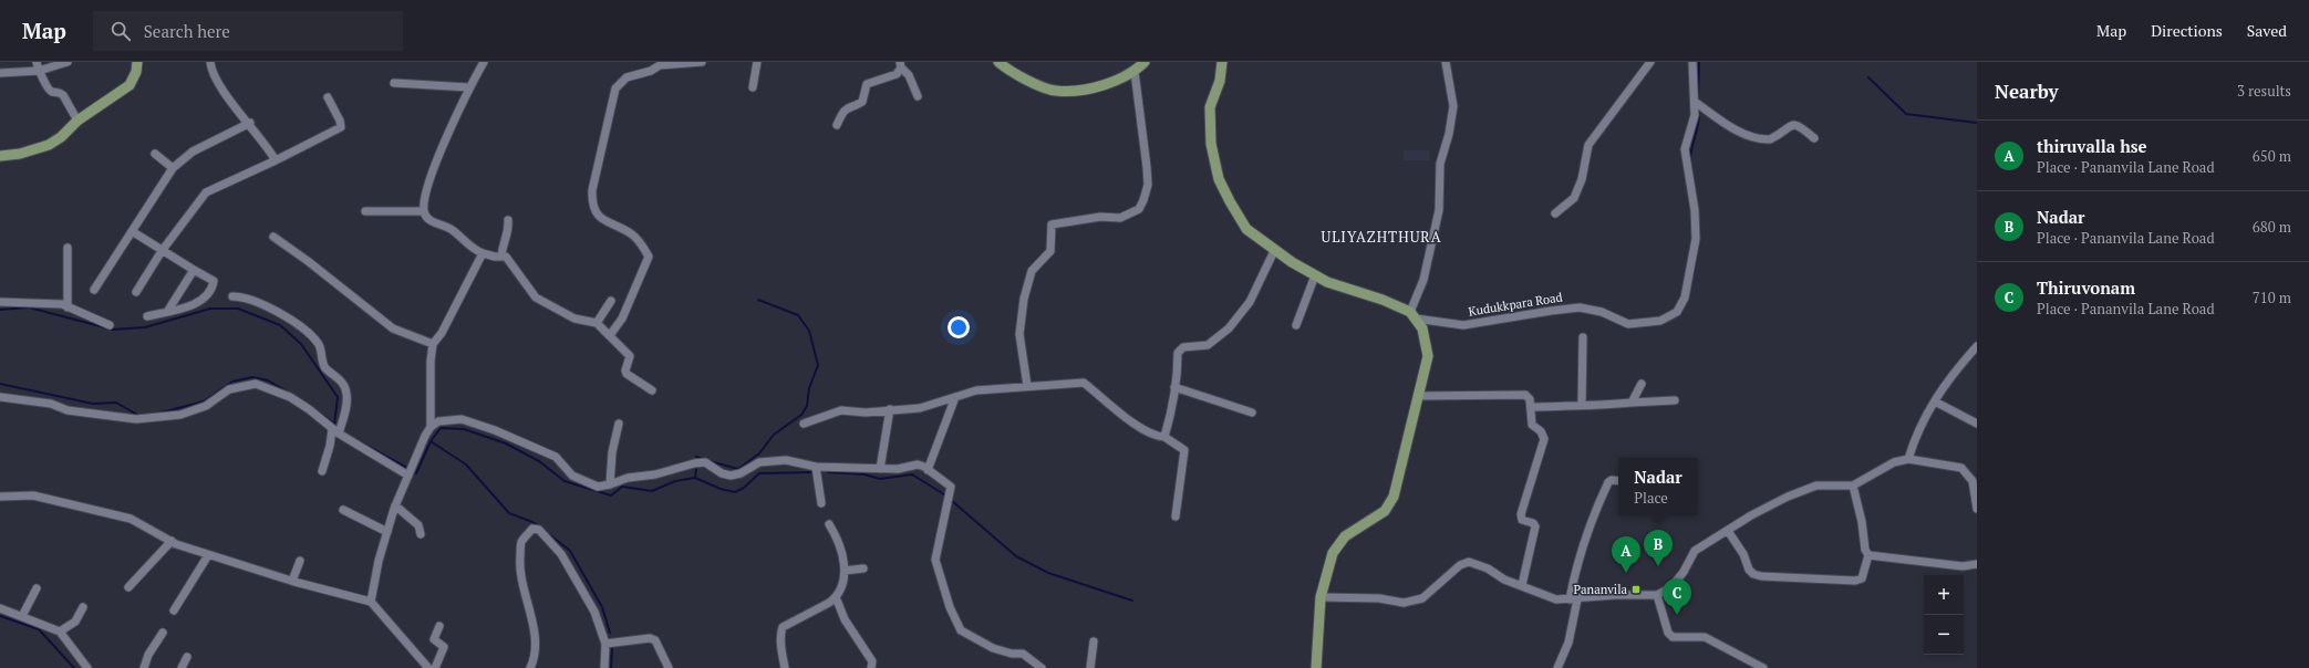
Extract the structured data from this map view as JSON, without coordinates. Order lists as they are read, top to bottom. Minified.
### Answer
{"streets":{"street":["Kudukkpara Road"]},"districts":["ULIYAZHTHURA"],"places":{"transit":["Pananvila"]},"page":{"header":"Map","search":"Search here","nav":["Map","Directions","Saved"],"heading":["Nearby","3 results"],"list":[{"mark":"A","name":"thiruvalla hse","note":"Place · Pananvila Lane Road","value":"650 m"},{"mark":"B","name":"Nadar","note":"Place · Pananvila Lane Road","value":"680 m"},{"mark":"C","name":"Thiruvonam","note":"Place · Pananvila Lane Road","value":"710 m"}],"popup":["Nadar","Place"],"pins":["B","A","C"],"map_buttons":["+","−"]}}
